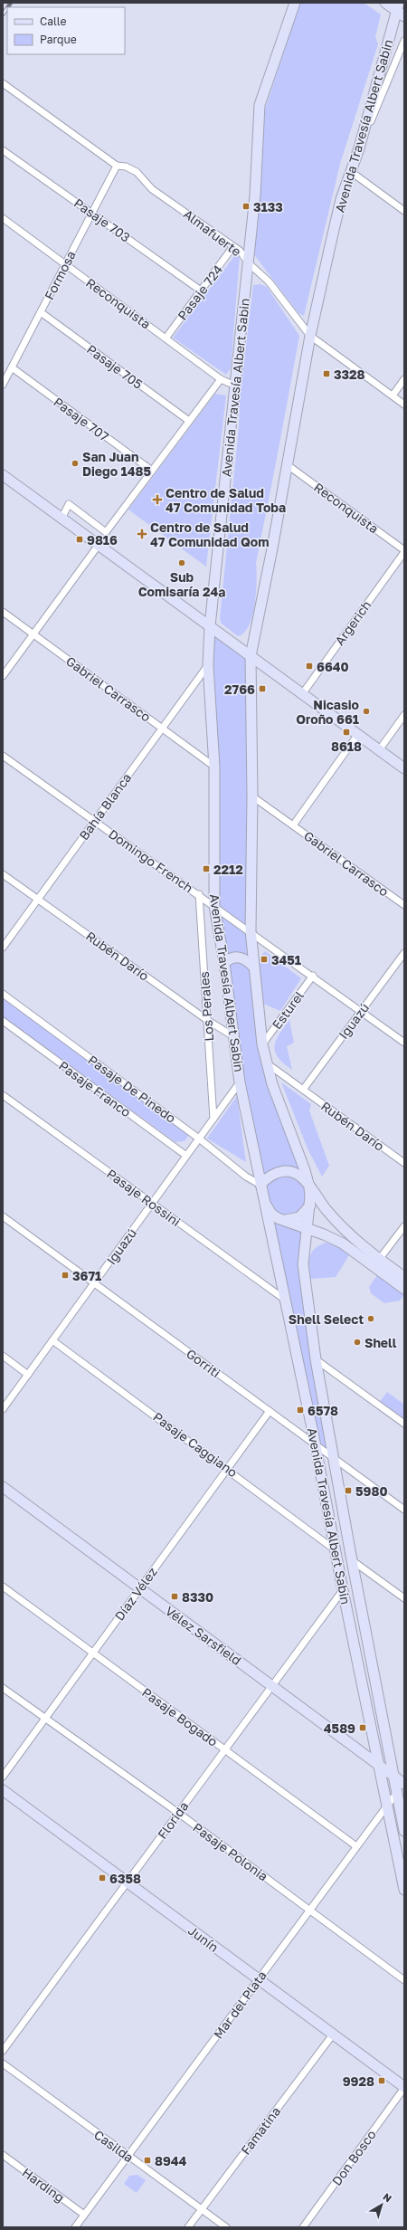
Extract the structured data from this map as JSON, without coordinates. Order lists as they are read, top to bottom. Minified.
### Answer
{"streets":{"main road":["Avenida Travesía Albert Sabin","Vélez Sarsfield","Junín"],"street":["Pasaje 703","Almafuerte","Formosa","Pasaje 724","Reconquista","Pasaje 705","Pasaje 707","Argerich","Gabriel Carrasco","Bahía Blanca","Domingo French","Rubén Darío","Los Perales","Esturel","Iguazú","Pasaje Franco","Pasaje De Pinedo","Pasaje Rossini","Gorriti","Pasaje Caggiano","Díaz Vélez","Pasaje Bogado","Florida","Pasaje Polonia","Mar del Plata","Famatina","Casilda","Don Bosco","Harding"]},"crossings":[["Avenida Travesía Albert Sabin","Almafuerte"],["Avenida Travesía Albert Sabin","Reconquista"],["Avenida Travesía Albert Sabin","Gabriel Carrasco"],["Avenida Travesía Albert Sabin","Bahía Blanca"],["Avenida Travesía Albert Sabin","Domingo French"],["Avenida Travesía Albert Sabin","Rubén Darío"],["Avenida Travesía Albert Sabin","Esturel"],["Avenida Travesía Albert Sabin","Iguazú"],["Avenida Travesía Albert Sabin","Pasaje De Pinedo"],["Avenida Travesía Albert Sabin","Pasaje Rossini"],["Avenida Travesía Albert Sabin","Gorriti"],["Avenida Travesía Albert Sabin","Pasaje Caggiano"],["Avenida Travesía Albert Sabin","Vélez Sarsfield"],["Avenida Travesía Albert Sabin","Florida"],["Avenida Travesía Albert Sabin","Mar del Plata"],["Pasaje 703","Formosa"],["Pasaje 703","Pasaje 724"],["Almafuerte","Formosa"],["Almafuerte","Pasaje 724"],["Formosa","Reconquista"],["Formosa","Pasaje 705"],["Formosa","Pasaje 707"],["Pasaje 724","Reconquista"],["Reconquista","Argerich"],["Gabriel Carrasco","Bahía Blanca"],["Bahía Blanca","Domingo French"],["Bahía Blanca","Rubén Darío"],["Domingo French","Los Perales"],["Domingo French","Esturel"],["Domingo French","Iguazú"],["Rubén Darío","Los Perales"],["Rubén Darío","Iguazú"],["Los Perales","Iguazú"],["Iguazú","Pasaje Franco"],["Iguazú","Pasaje De Pinedo"],["Iguazú","Pasaje Rossini"],["Iguazú","Gorriti"],["Iguazú","Pasaje Caggiano"],["Gorriti","Díaz Vélez"],["Pasaje Caggiano","Díaz Vélez"],["Díaz Vélez","Vélez Sarsfield"],["Díaz Vélez","Pasaje Bogado"],["Díaz Vélez","Pasaje Polonia"],["Vélez Sarsfield","Florida"],["Vélez Sarsfield","Mar del Plata"],["Pasaje Bogado","Florida"],["Pasaje Bogado","Mar del Plata"],["Florida","Pasaje Polonia"],["Florida","Junín"],["Pasaje Polonia","Mar del Plata"],["Junín","Mar del Plata"],["Junín","Famatina"],["Junín","Don Bosco"],["Mar del Plata","Casilda"],["Mar del Plata","Harding"],["Famatina","Casilda"]],"places":{"transit":["3133","3328","9816","6640","2766","8618","2212","3451","3671","6578","5980","8330","4589","6358","9928","8944"],"other":["San Juan Diego 1485","Sub Comisaría 24ª","Nicasio Oroño 661","Shell Select","Shell"],"health":["Centro de Salud 47 Comunidad Toba","Centro de Salud 47 Comunidad Qom"]},"legend":["Calle","Parque"],"north":"top right"}
